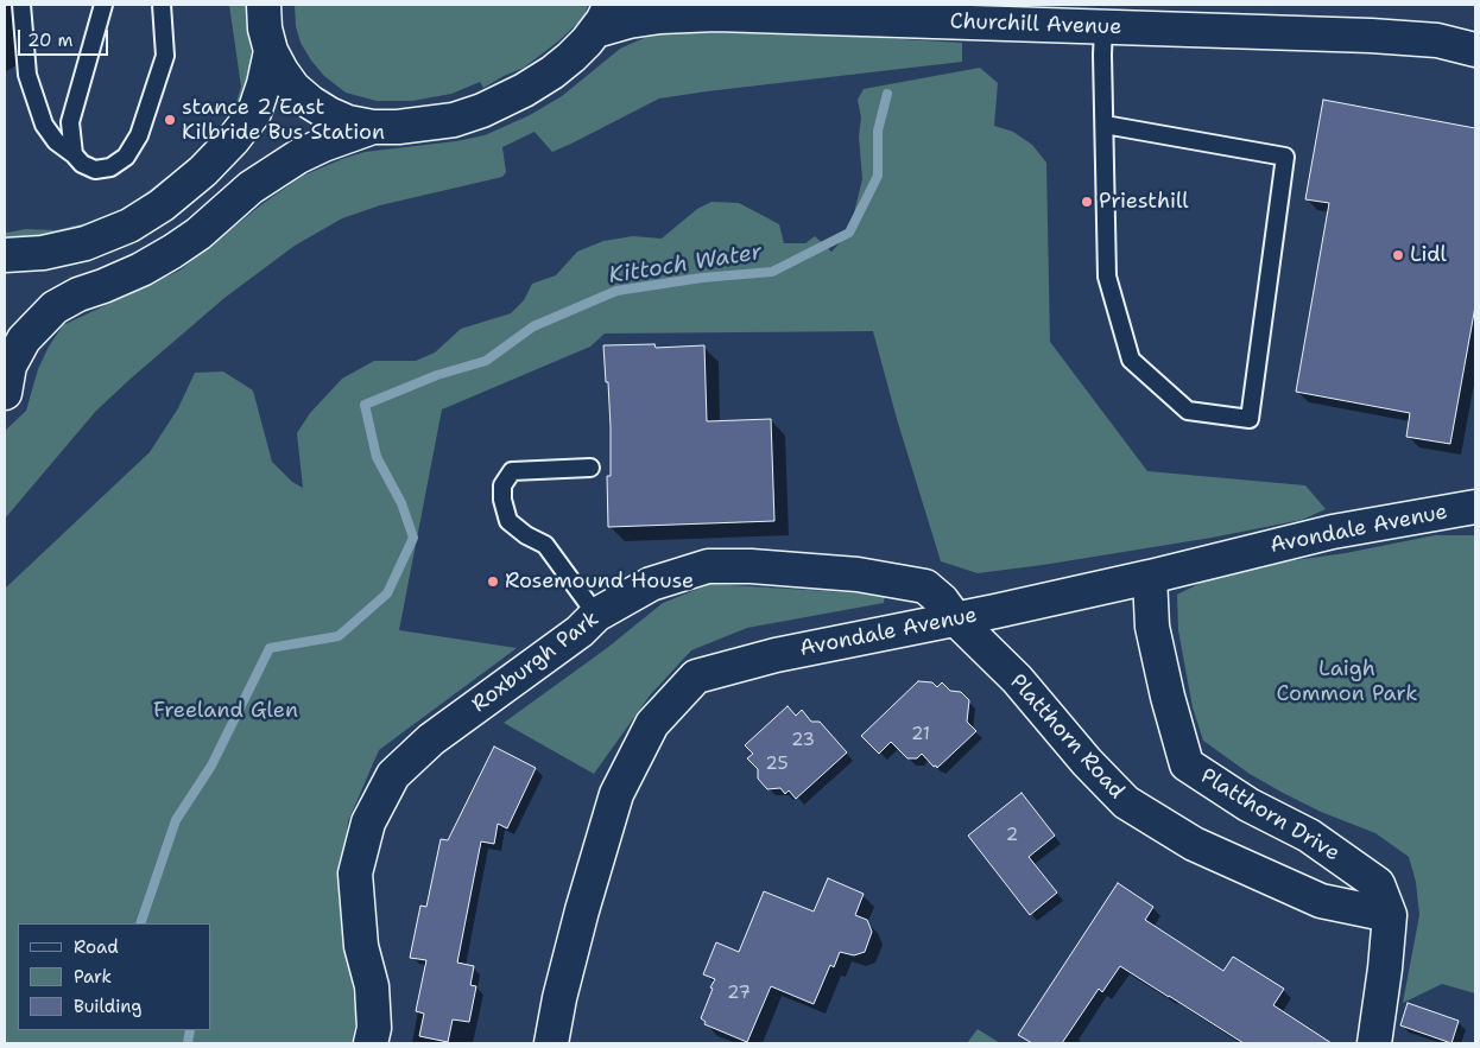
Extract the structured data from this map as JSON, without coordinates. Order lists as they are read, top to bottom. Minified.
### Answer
{"streets":{"street":["Churchill Avenue","Avondale Avenue","Roxburgh Park","Platthorn Road","Platthorn Drive"]},"crossings":[["Avondale Avenue","Roxburgh Park"],["Avondale Avenue","Platthorn Road"],["Avondale Avenue","Platthorn Drive"],["Roxburgh Park","Platthorn Road"],["Platthorn Road","Platthorn Drive"]],"water":["Kittoch Water"],"parks":["Laigh Common Park","Freeland Glen"],"places":["stance 2 East Kilbride Bus Station","Priesthill","Lidl","Rosemound House"],"house_numbers":["21","23","25","2","27"],"legend":["Road","Park","Building"],"scale_bar":"20 m"}
